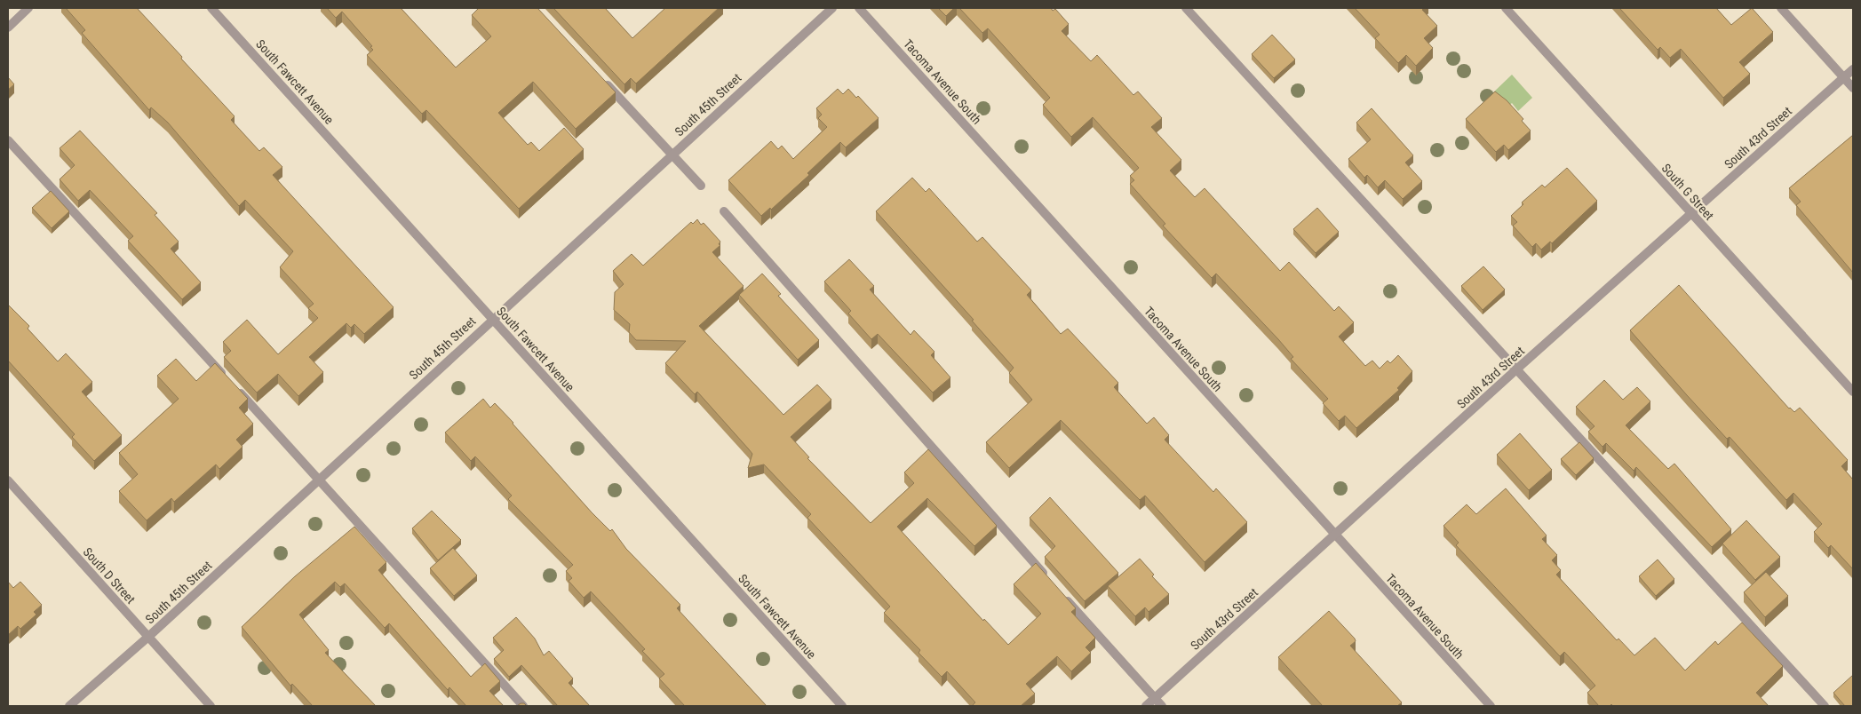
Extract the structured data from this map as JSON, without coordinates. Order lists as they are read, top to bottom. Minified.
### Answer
{"streets":{"street":["South Fawcett Avenue","Tacoma Avenue South","South 45th Street","South 43rd Street","South G Street","South D Street"]},"crossings":[["South Fawcett Avenue","South 45th Street"],["Tacoma Avenue South","South 43rd Street"],["South 45th Street","South D Street"],["South 43rd Street","South G Street"]]}
